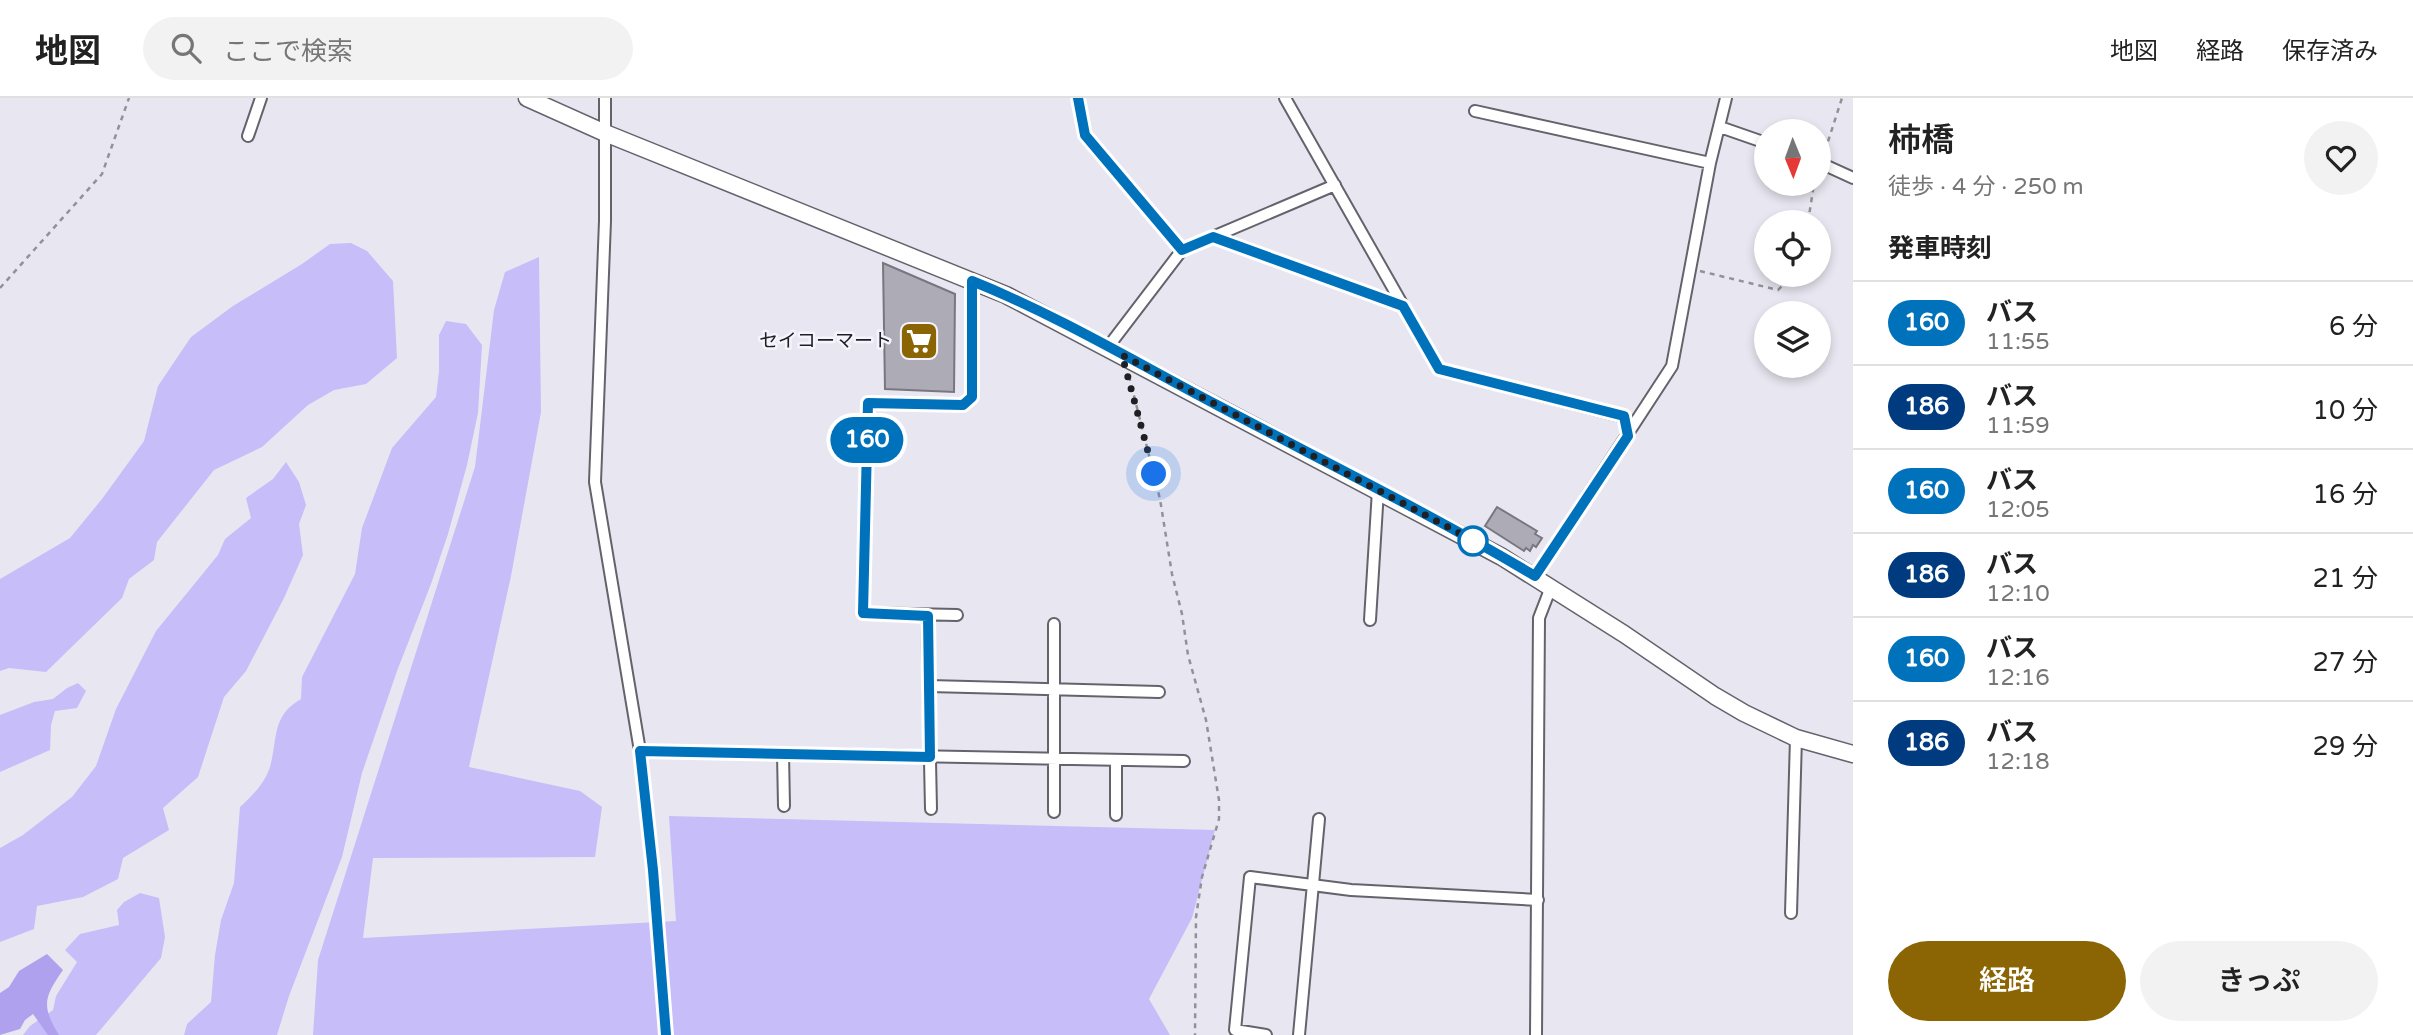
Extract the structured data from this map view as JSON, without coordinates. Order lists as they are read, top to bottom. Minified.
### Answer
{"places":{"supermarket":["セイコーマート"]},"lines":["bus line 160"],"north":"bottom","page":{"header":"地図","search":"ここで検索","nav":["地図","経路","保存済み"],"on_map":"160","heading":[["柿橋","徒歩 · 4 分 · 250 m"],"発車時刻"],"list":[{"mark":"160","name":"バス","note":"11:55","value":"6 分"},{"mark":"186","name":"バス","note":"11:59","value":"10 分"},{"mark":"160","name":"バス","note":"12:05","value":"16 分"},{"mark":"186","name":"バス","note":"12:10","value":"21 分"},{"mark":"160","name":"バス","note":"12:16","value":"27 分"},{"mark":"186","name":"バス","note":"12:18","value":"29 分"}],"buttons":["経路","きっぷ"]}}
